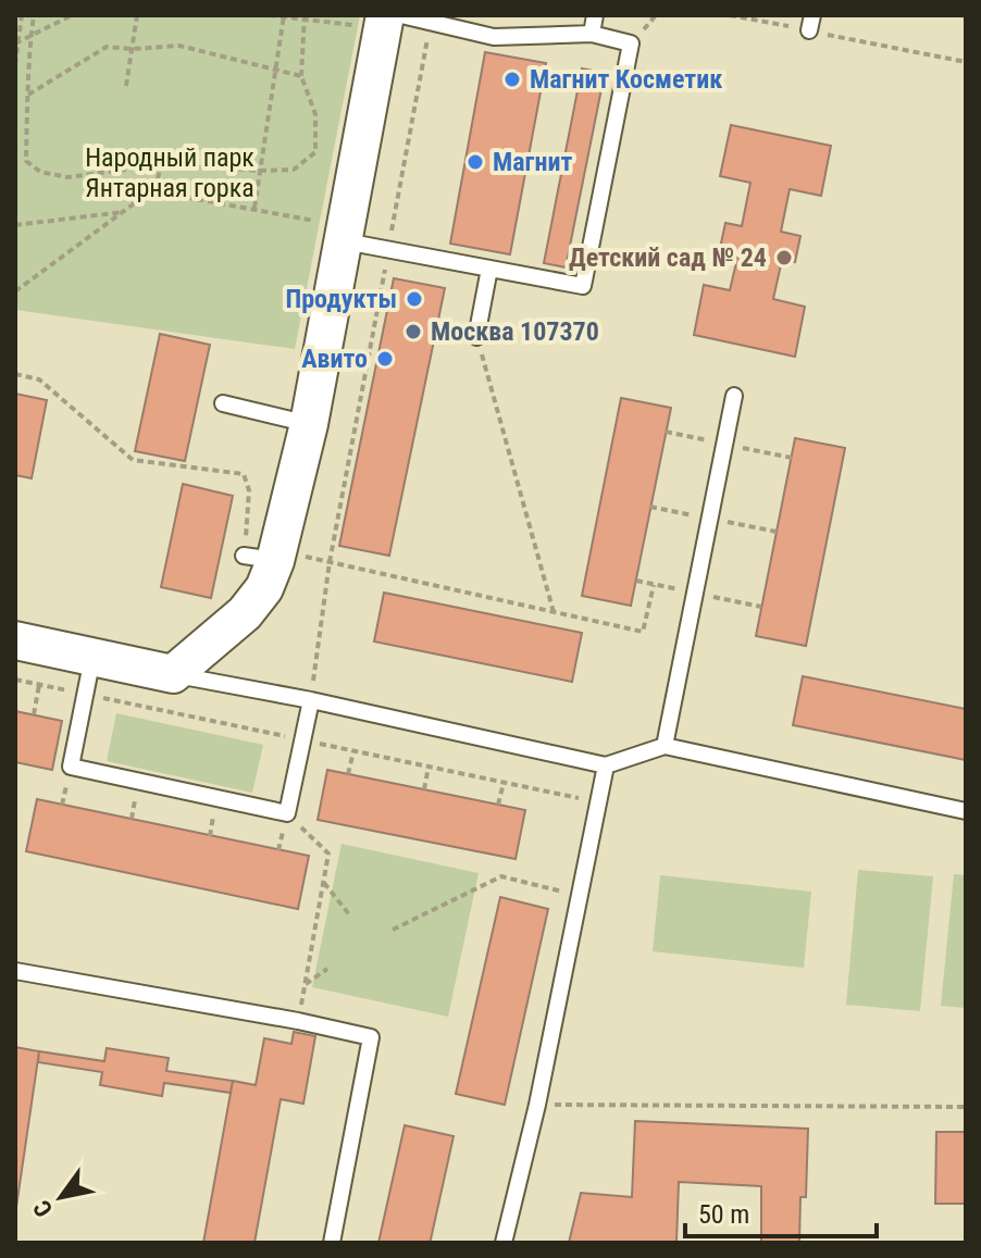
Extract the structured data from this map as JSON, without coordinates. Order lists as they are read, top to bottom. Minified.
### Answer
{"parks":["Народный парк Янтарная горка"],"places":["Магнит Косметик","Магнит","Детский сад № 24","Продукты","Москва 107370","Авито"],"scale_bar":"50 m","north":"bottom left"}
